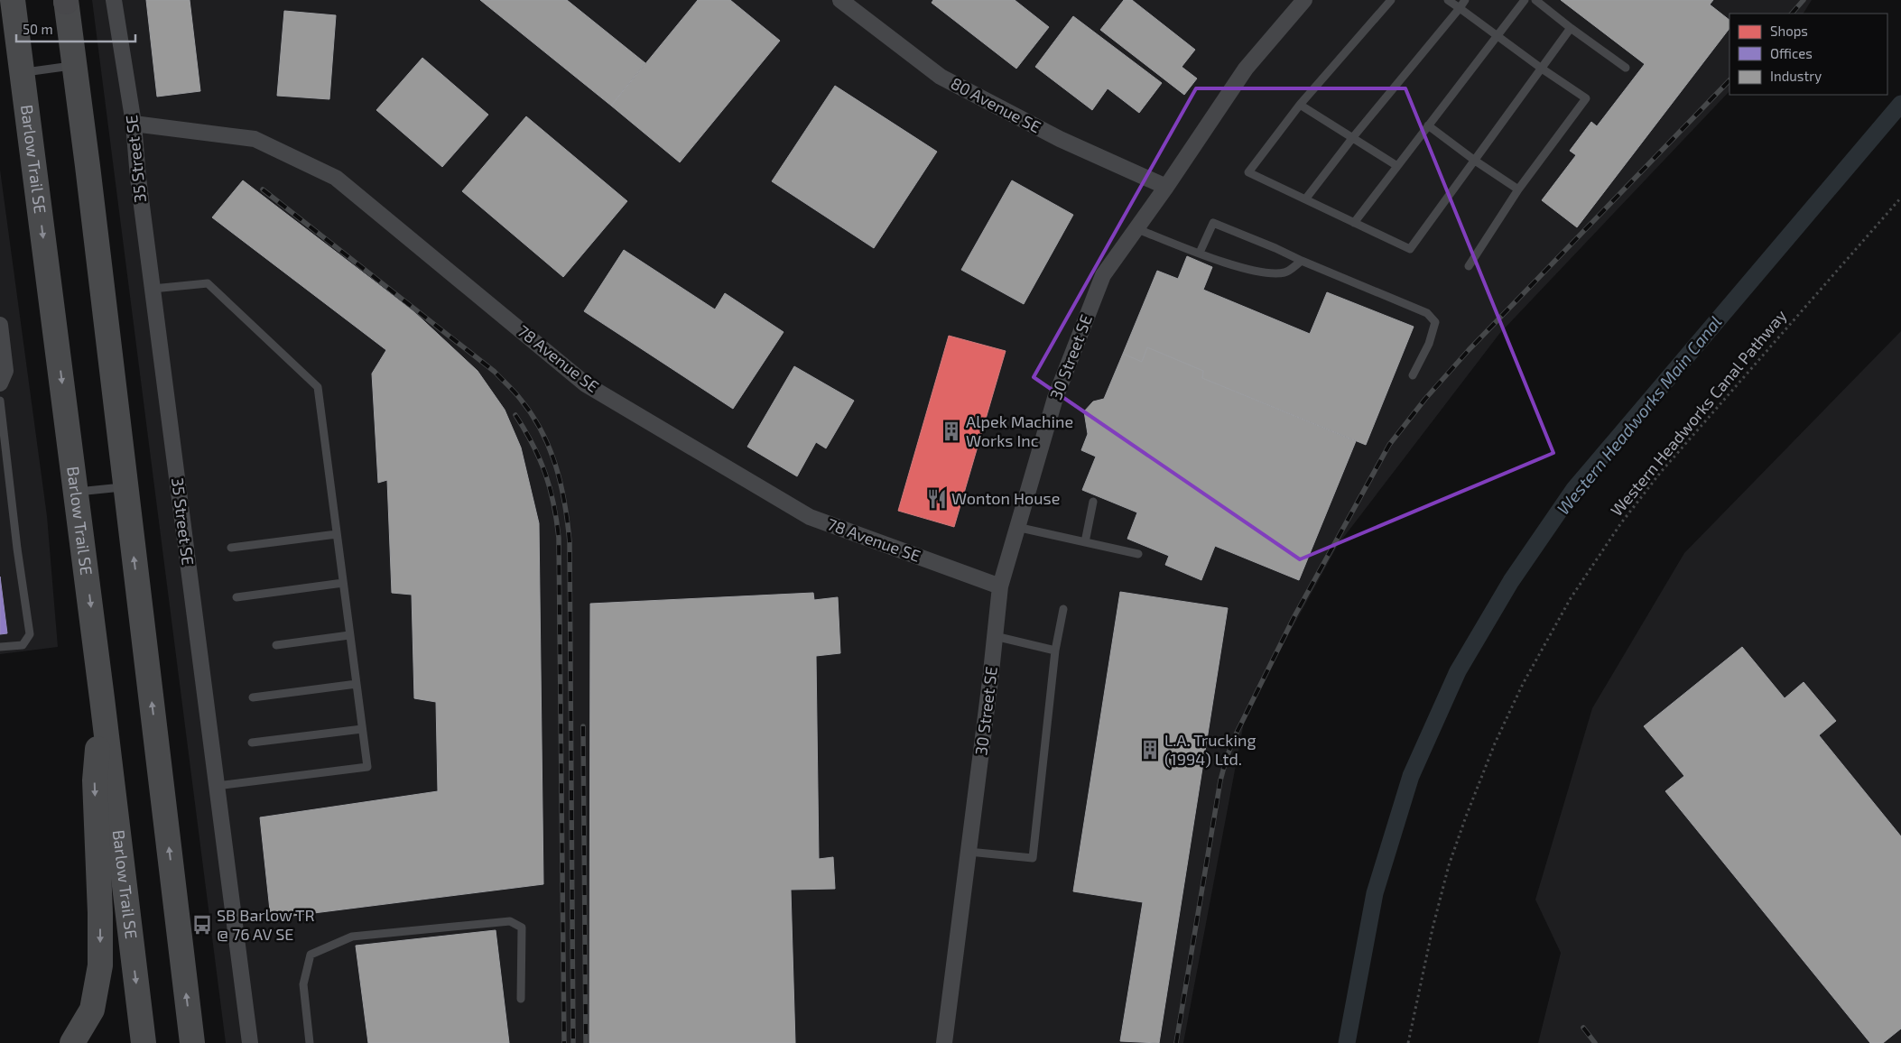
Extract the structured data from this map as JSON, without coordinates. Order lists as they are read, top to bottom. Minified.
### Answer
{"streets":{"main road":["Barlow Trail SE"],"street":["80 Avenue SE","35 Street SE","30 Street SE","78 Avenue SE"],"path":["Western Headworks Canal Pathway"]},"crossings":[["80 Avenue SE","30 Street SE"],["35 Street SE","78 Avenue SE"],["30 Street SE","78 Avenue SE"]],"water":["Western Headworks Main Canal"],"places":{"building":["Alpek Machine Works Inc","L.A. Trucking (1994) Ltd."],"restaurant":["Wonton House"],"bus stop":["SB Barlow TR @ 76 AV SE"]},"legend":["Shops","Offices","Industry"],"scale_bar":"50 m"}
